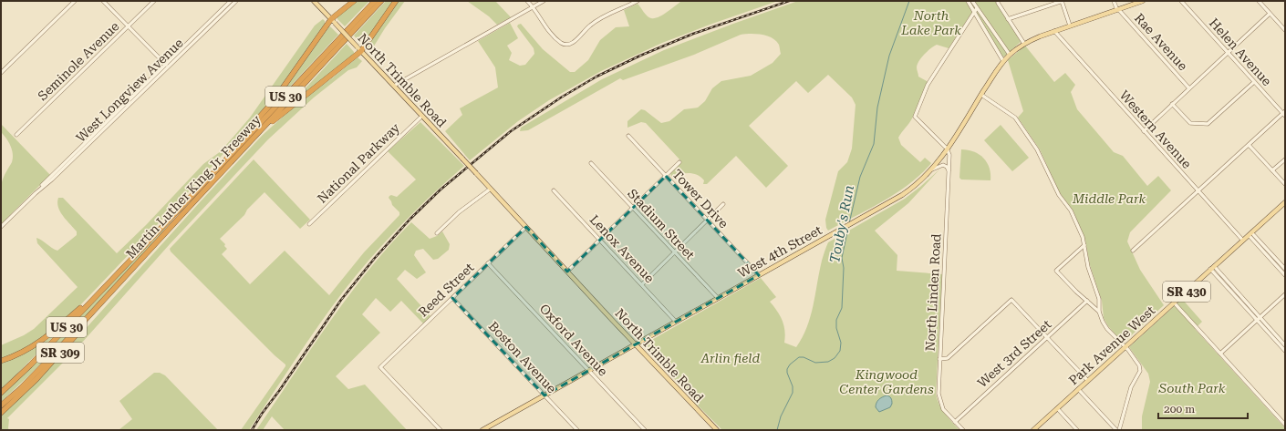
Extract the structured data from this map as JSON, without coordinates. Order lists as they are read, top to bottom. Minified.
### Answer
{"streets":{"highway":["US 30","Martin Luther King Jr. Freeway","SR 309"],"main road":["North Trimble Road","West 4th Street","SR 430","Park Avenue West"],"street":["Rae Avenue","Helen Avenue","Seminole Avenue","West Longview Avenue","Western Avenue","National Parkway","Tower Drive","Stadium Street","Lenox Avenue","Reed Street","North Linden Road","Oxford Avenue","West 3rd Street","Boston Avenue"]},"crossings":[["Rae Avenue","West 4th Street"],["North Trimble Road","National Parkway"],["North Trimble Road","West 4th Street"],["North Trimble Road","Reed Street"],["Western Avenue","West 4th Street"],["Western Avenue","Park Avenue West"],["Martin Luther King Jr. Freeway","SR 309"],["Tower Drive","West 4th Street"],["Stadium Street","West 4th Street"],["Lenox Avenue","West 4th Street"],["West 4th Street","North Linden Road"],["West 4th Street","Oxford Avenue"],["West 4th Street","Boston Avenue"],["Reed Street","Oxford Avenue"],["Reed Street","Boston Avenue"],["North Linden Road","West 3rd Street"]],"water":["Touby's Run"],"parks":["North Lake Park","Middle Park","Arlin field","Kingwood Center Gardens","South Park"],"scale_bar":"200 m"}
